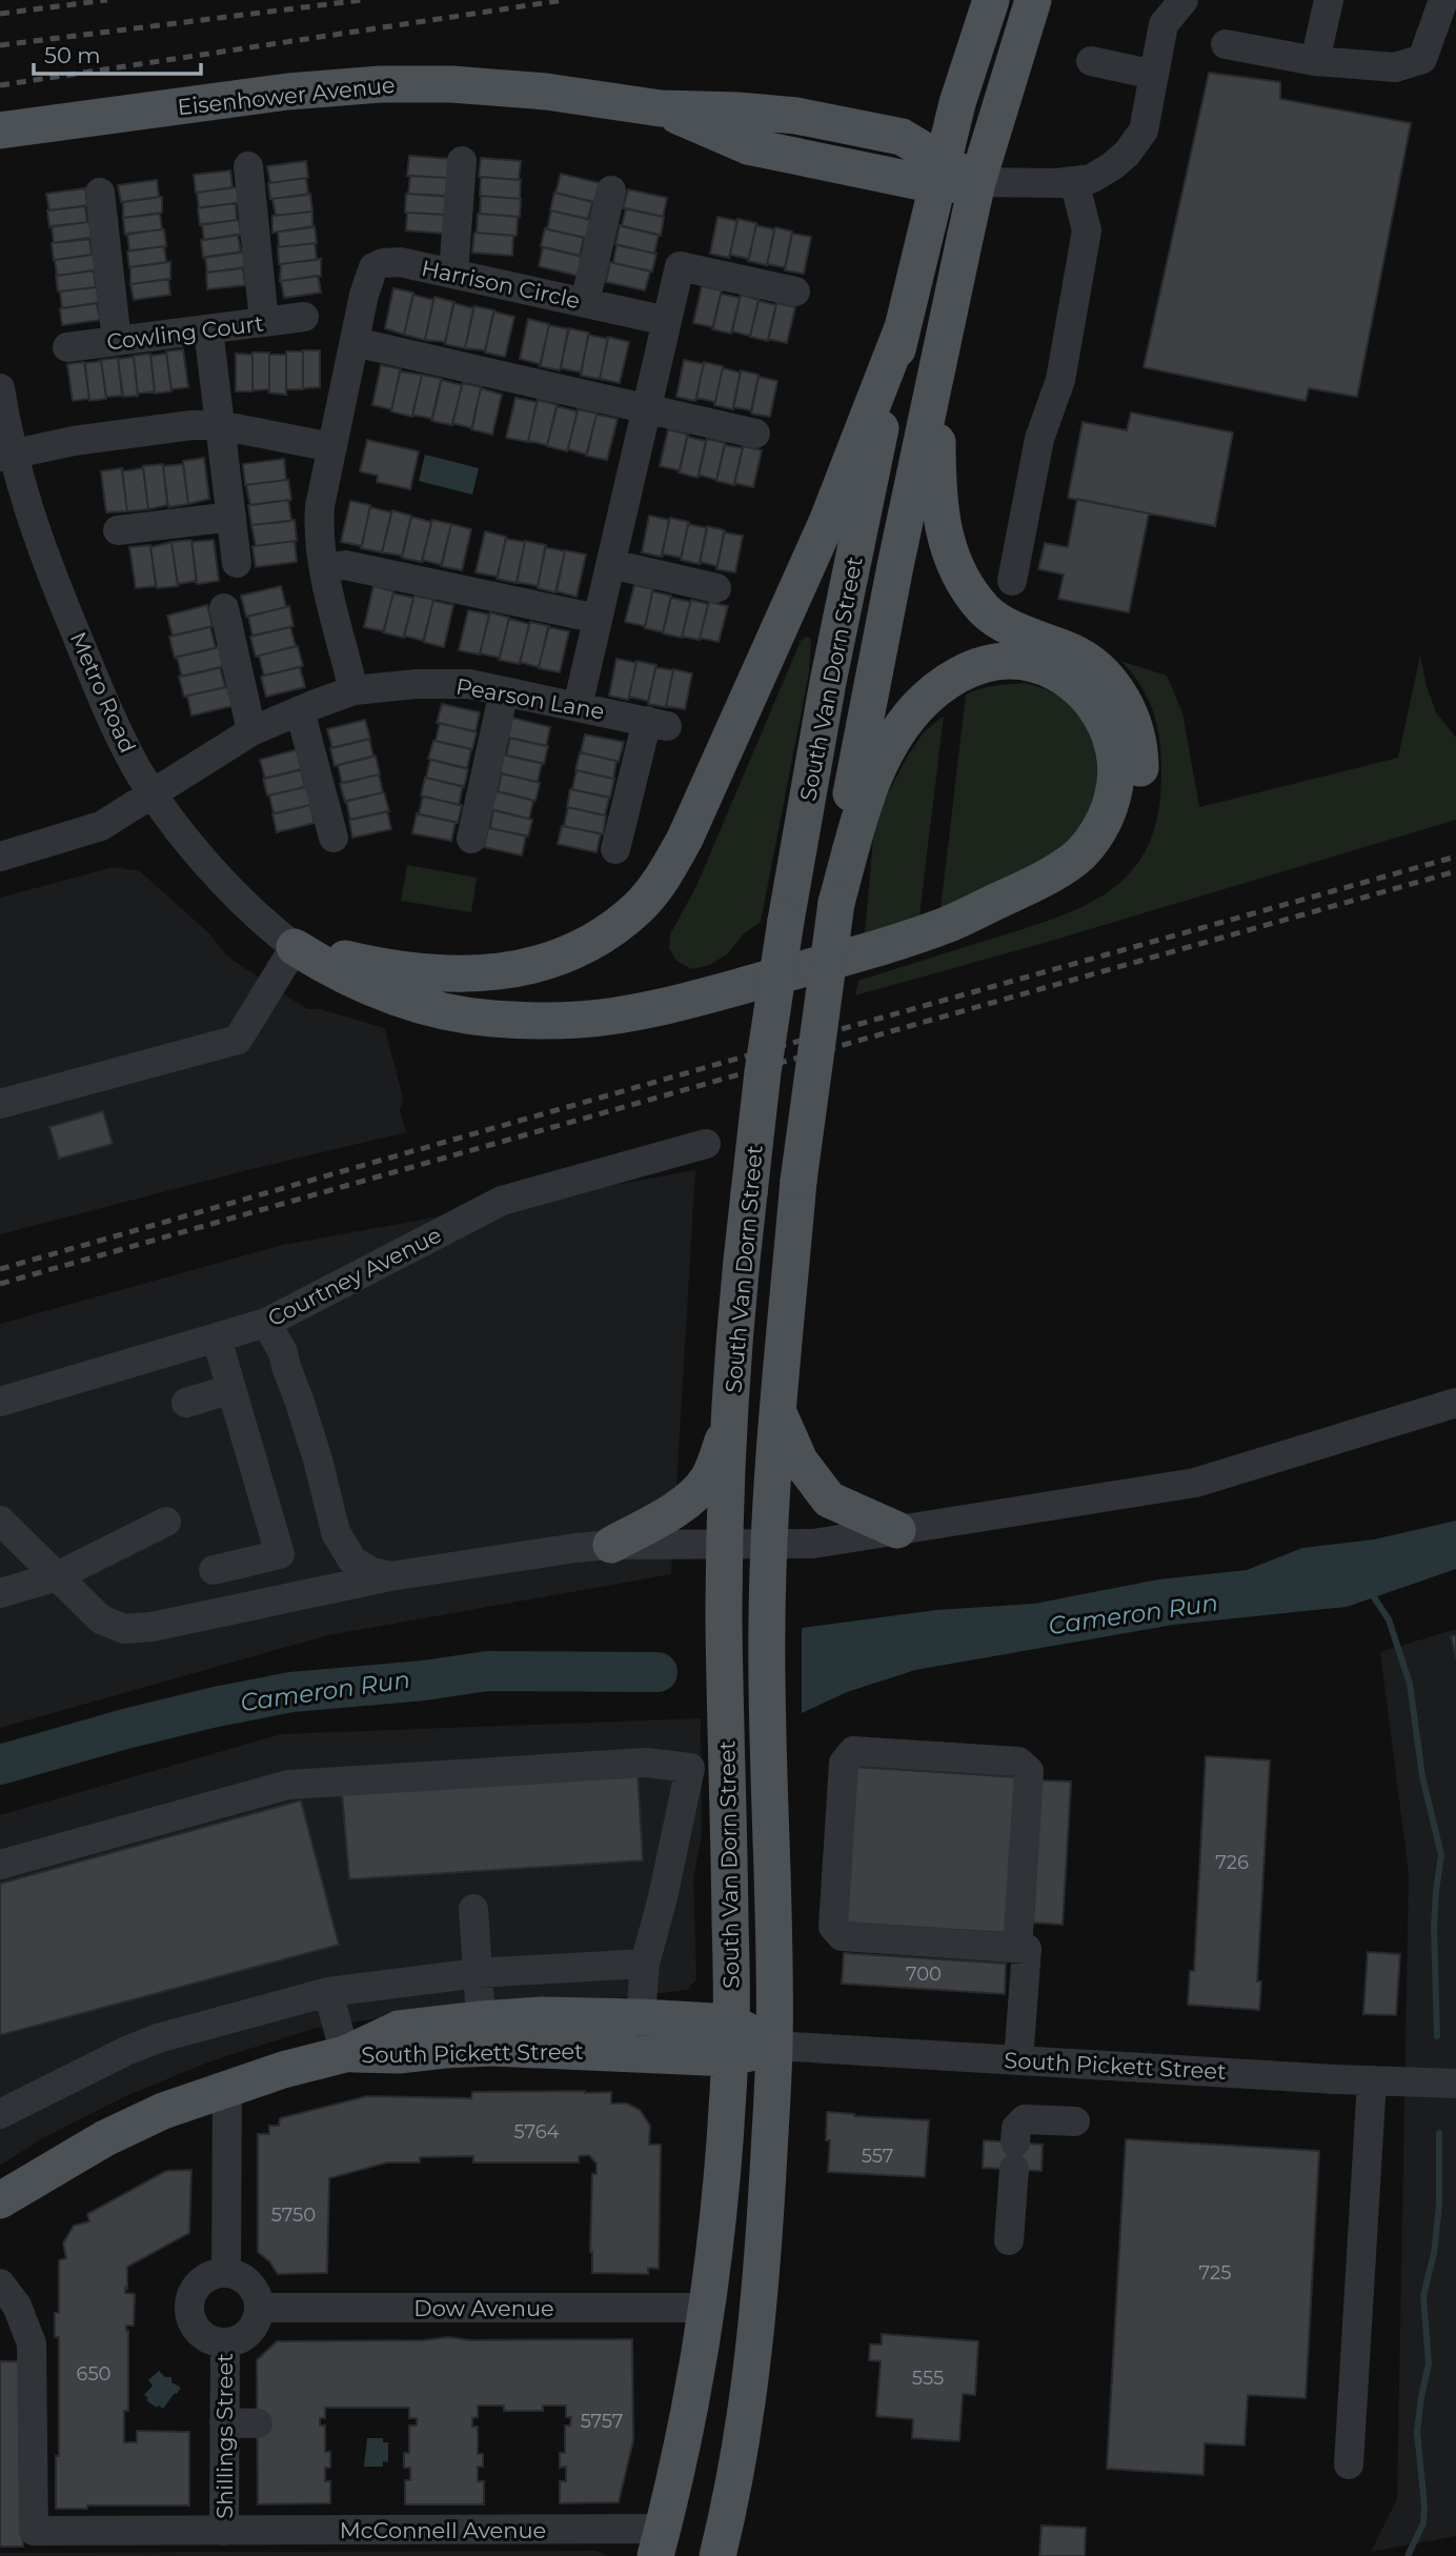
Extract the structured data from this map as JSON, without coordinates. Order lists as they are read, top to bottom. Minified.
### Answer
{"streets":{"main road":["Eisenhower Avenue","South Van Dorn Street","South Pickett Street"],"street":["Harrison Circle","Cowling Court","Metro Road","Pearson Lane","Courtney Avenue","Dow Avenue","Shillings Street","McConnell Avenue"]},"crossings":[["Eisenhower Avenue","South Van Dorn Street"],["Harrison Circle","Pearson Lane"],["South Van Dorn Street","South Pickett Street"],["South Van Dorn Street","Dow Avenue"],["South Van Dorn Street","McConnell Avenue"],["Metro Road","Pearson Lane"],["Dow Avenue","Shillings Street"],["Shillings Street","McConnell Avenue"]],"water":["Cameron Run"],"house_numbers":["726","700","5764","557","5750","725","650","555","5757"],"scale_bar":"50 m"}
